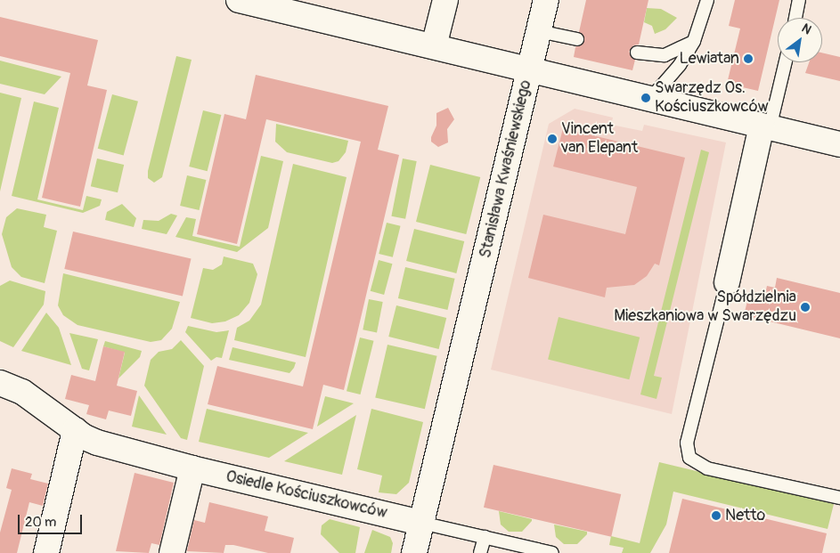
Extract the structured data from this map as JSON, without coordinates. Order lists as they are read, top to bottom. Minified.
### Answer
{"streets":{"street":["Stanisława Kwaśniewskiego","Osiedle Kościuszkowców"]},"crossings":[["Stanisława Kwaśniewskiego","Osiedle Kościuszkowców"]],"places":["Lewiatan","Swarzędz Os. Kościuszkowców","Vincent van Elepant","Spółdzielnia Mieszkaniowa w Swarzędzu","Netto"],"scale_bar":"20 m","north":"top right"}
